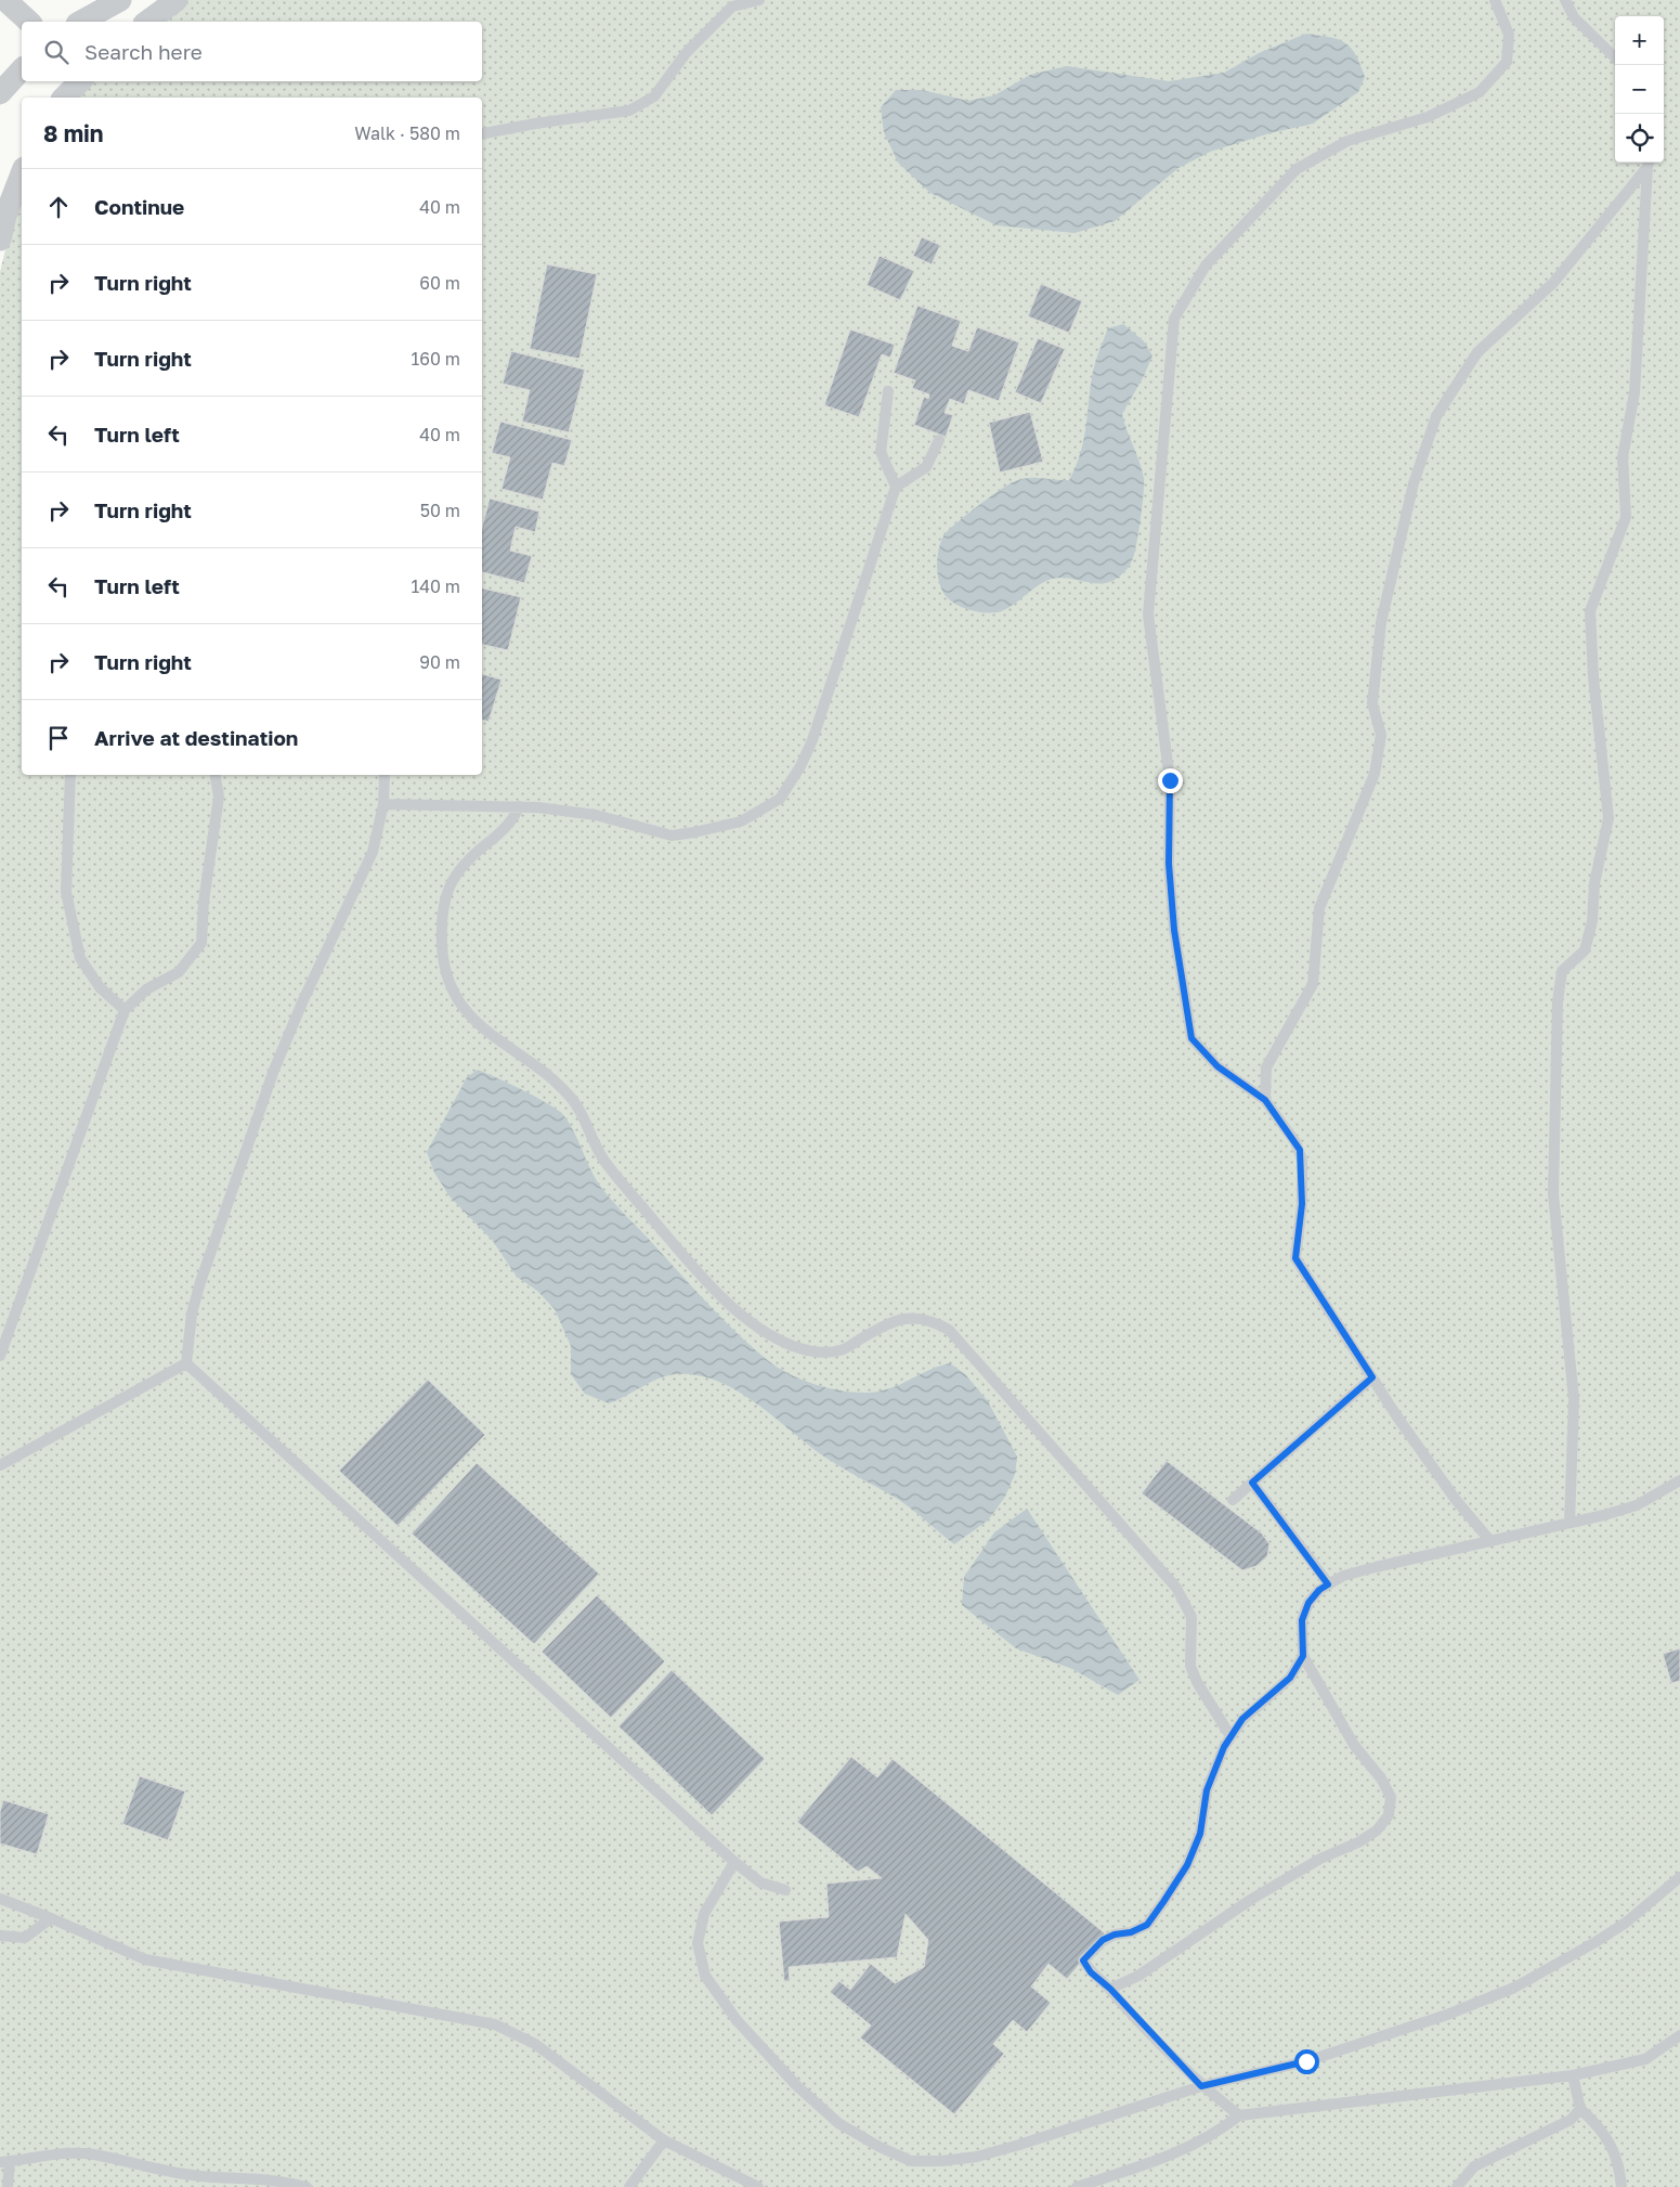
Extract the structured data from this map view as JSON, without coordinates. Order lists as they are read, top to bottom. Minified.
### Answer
{"page":{"map_buttons":["+","−"],"search":"Search here","heading":["8 min","Walk · 580 m"],"list":[["Continue","40 m"],["Turn right","60 m"],["Turn right","160 m"],["Turn left","40 m"],["Turn right","50 m"],["Turn left","140 m"],["Turn right","90 m"],"Arrive at destination"]}}
